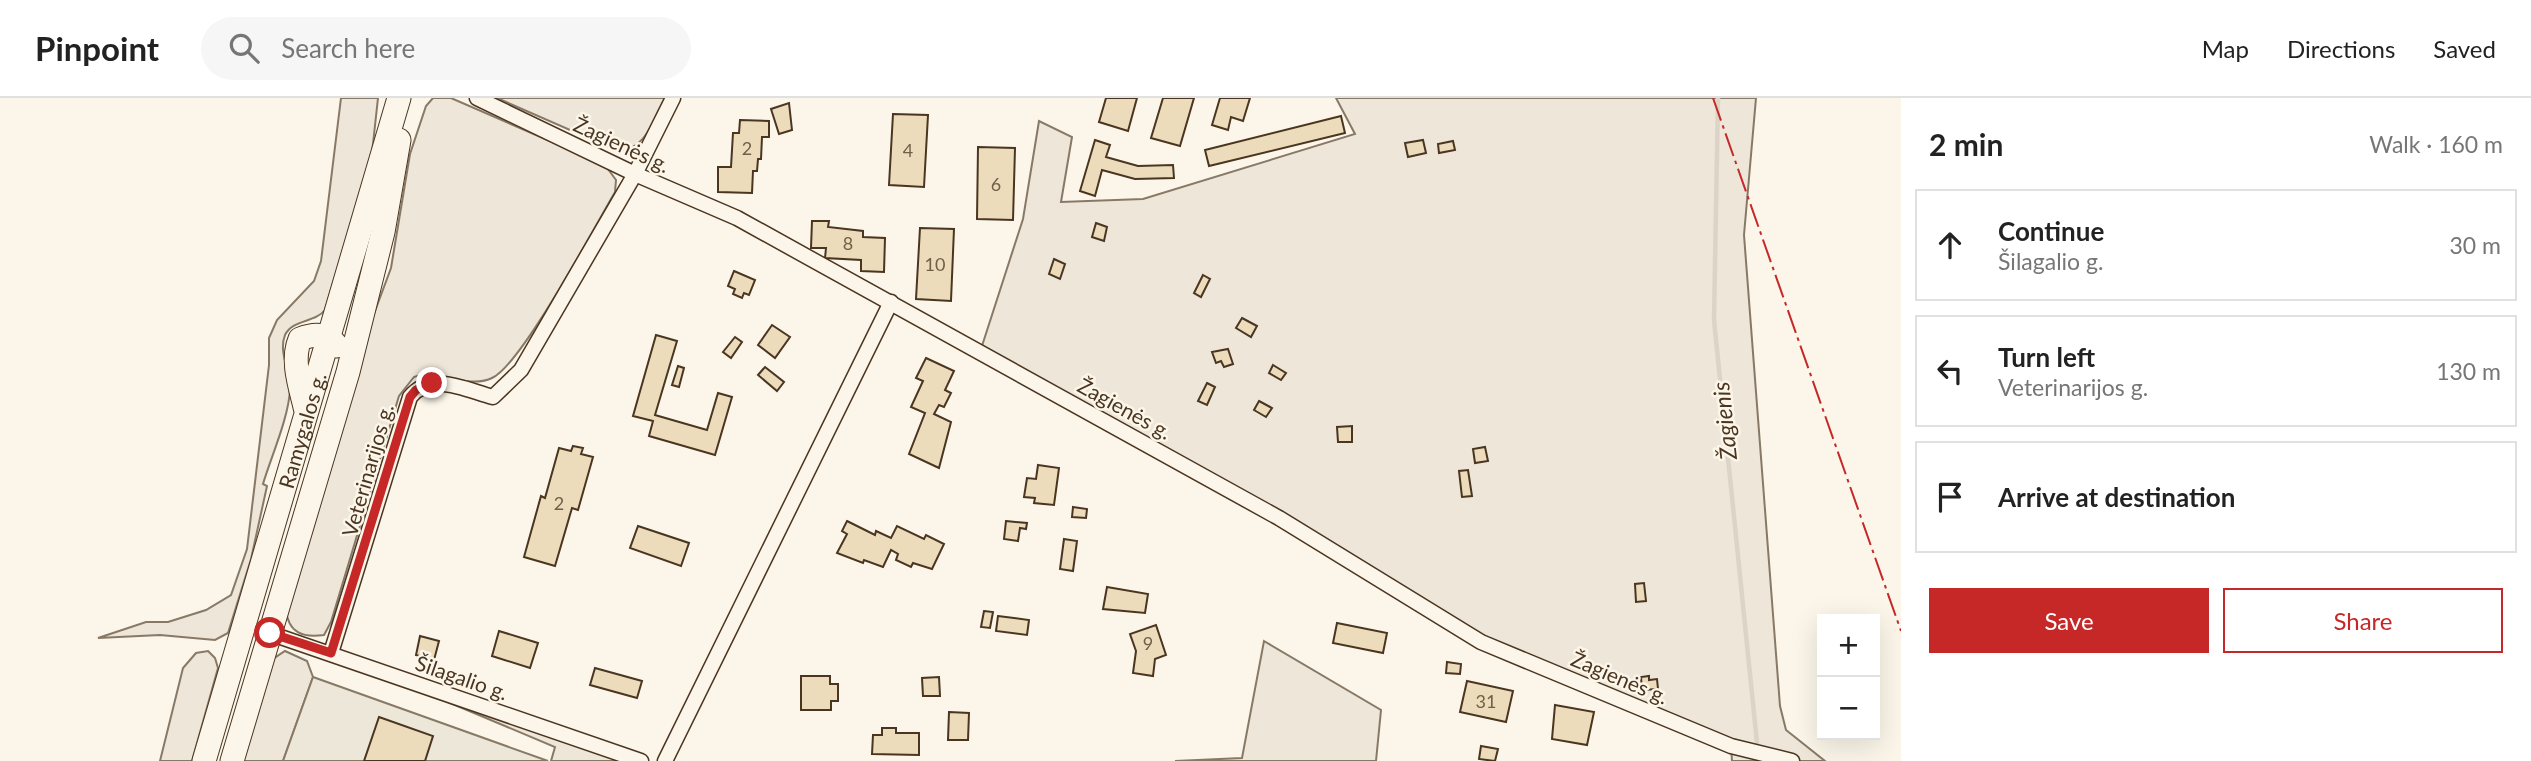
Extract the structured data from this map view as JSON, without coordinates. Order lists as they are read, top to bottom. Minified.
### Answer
{"streets":{"highway":["Ramygalos g."],"street":["Žagienės g.","Veterinarijos g.","Šilagalio g."]},"crossings":[["Žagienės g.","Veterinarijos g."],["Veterinarijos g.","Šilagalio g."]],"water":["Žagienis"],"house_numbers":["2","4","6","8","10","2","9","31"],"page":{"header":"Pinpoint","search":"Search here","nav":["Map","Directions","Saved"],"heading":["2 min","Walk · 160 m"],"list":[["Continue","Šilagalio g.","30 m"],["Turn left","Veterinarijos g.","130 m"],"Arrive at destination"],"buttons":["Save","Share"],"map_buttons":["+","−"]}}
